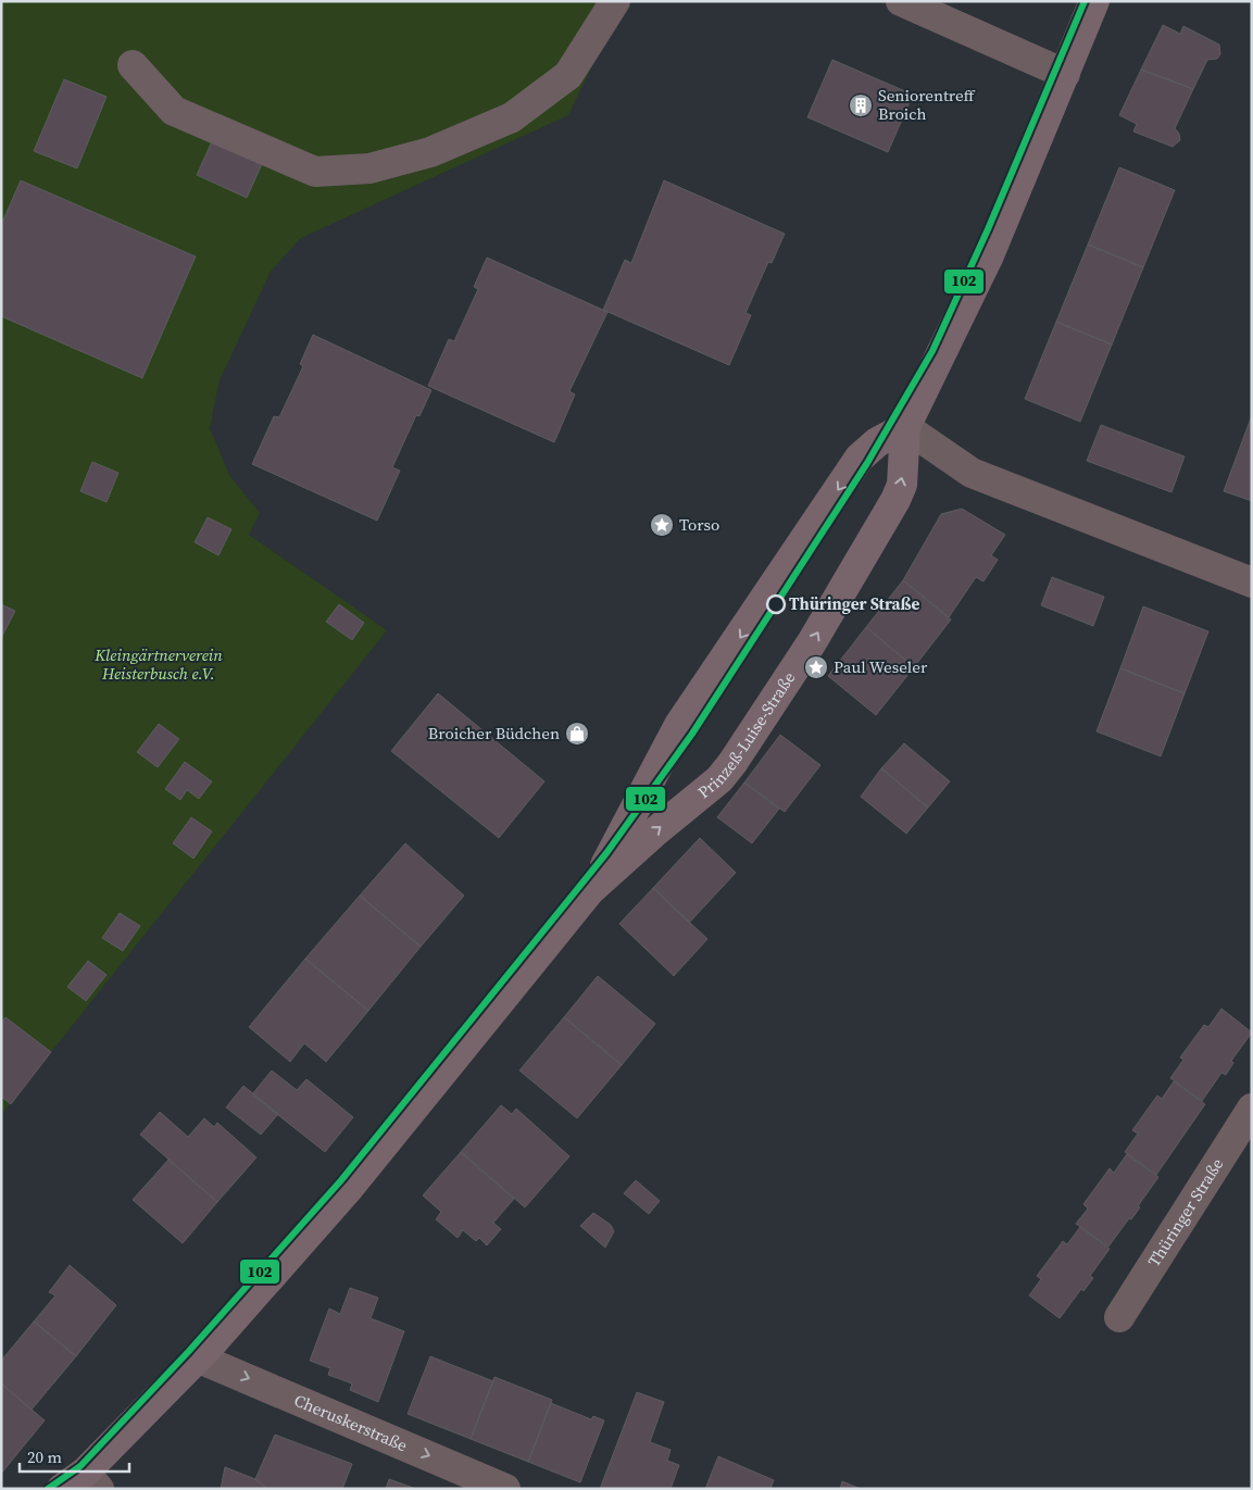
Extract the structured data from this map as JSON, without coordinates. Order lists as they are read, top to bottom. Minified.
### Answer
{"streets":{"main road":["Prinzeß-Luise-Straße"],"street":["Thüringer Straße","Cheruskerstraße"]},"crossings":[["Prinzeß-Luise-Straße","Cheruskerstraße"]],"one_way":["Cheruskerstraße"],"parks":["Kleingärtnerverein Heisterbusch e.V."],"places":{"building":["Seniorentreff Broich"],"place":["Torso","Paul Weseler"],"other":["Thüringer Straße"],"shop":["Broicher Büdchen"]},"lines":["transit line 102"],"scale_bar":"20 m"}
